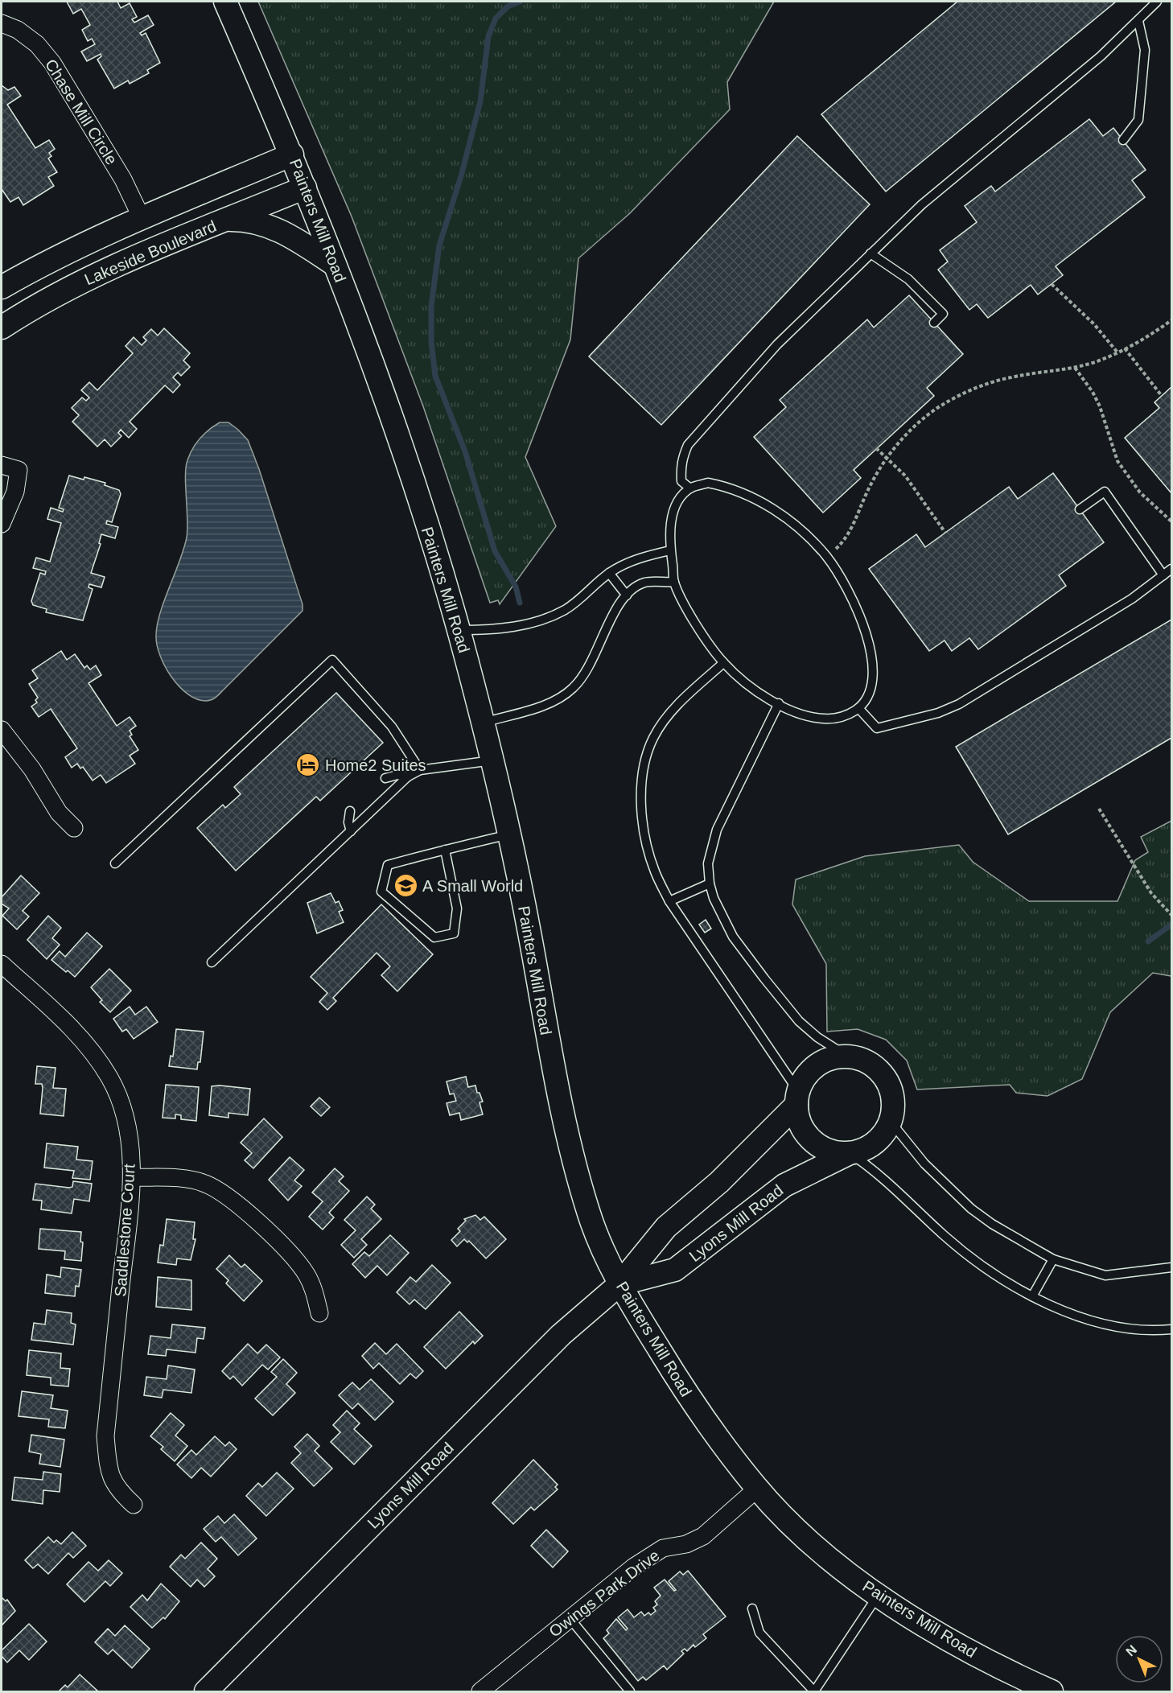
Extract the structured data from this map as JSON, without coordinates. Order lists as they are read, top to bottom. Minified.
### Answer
{"streets":{"main road":["Painters Mill Road","Lakeside Boulevard","Lyons Mill Road"],"street":["Chase Mill Circle","Saddlestone Court","Owings Park Drive"]},"crossings":[["Painters Mill Road","Lakeside Boulevard"],["Painters Mill Road","Lyons Mill Road"],["Painters Mill Road","Owings Park Drive"]],"places":{"hotel":["Home2 Suites"],"school or university":["A Small World"]},"north":"top left"}
